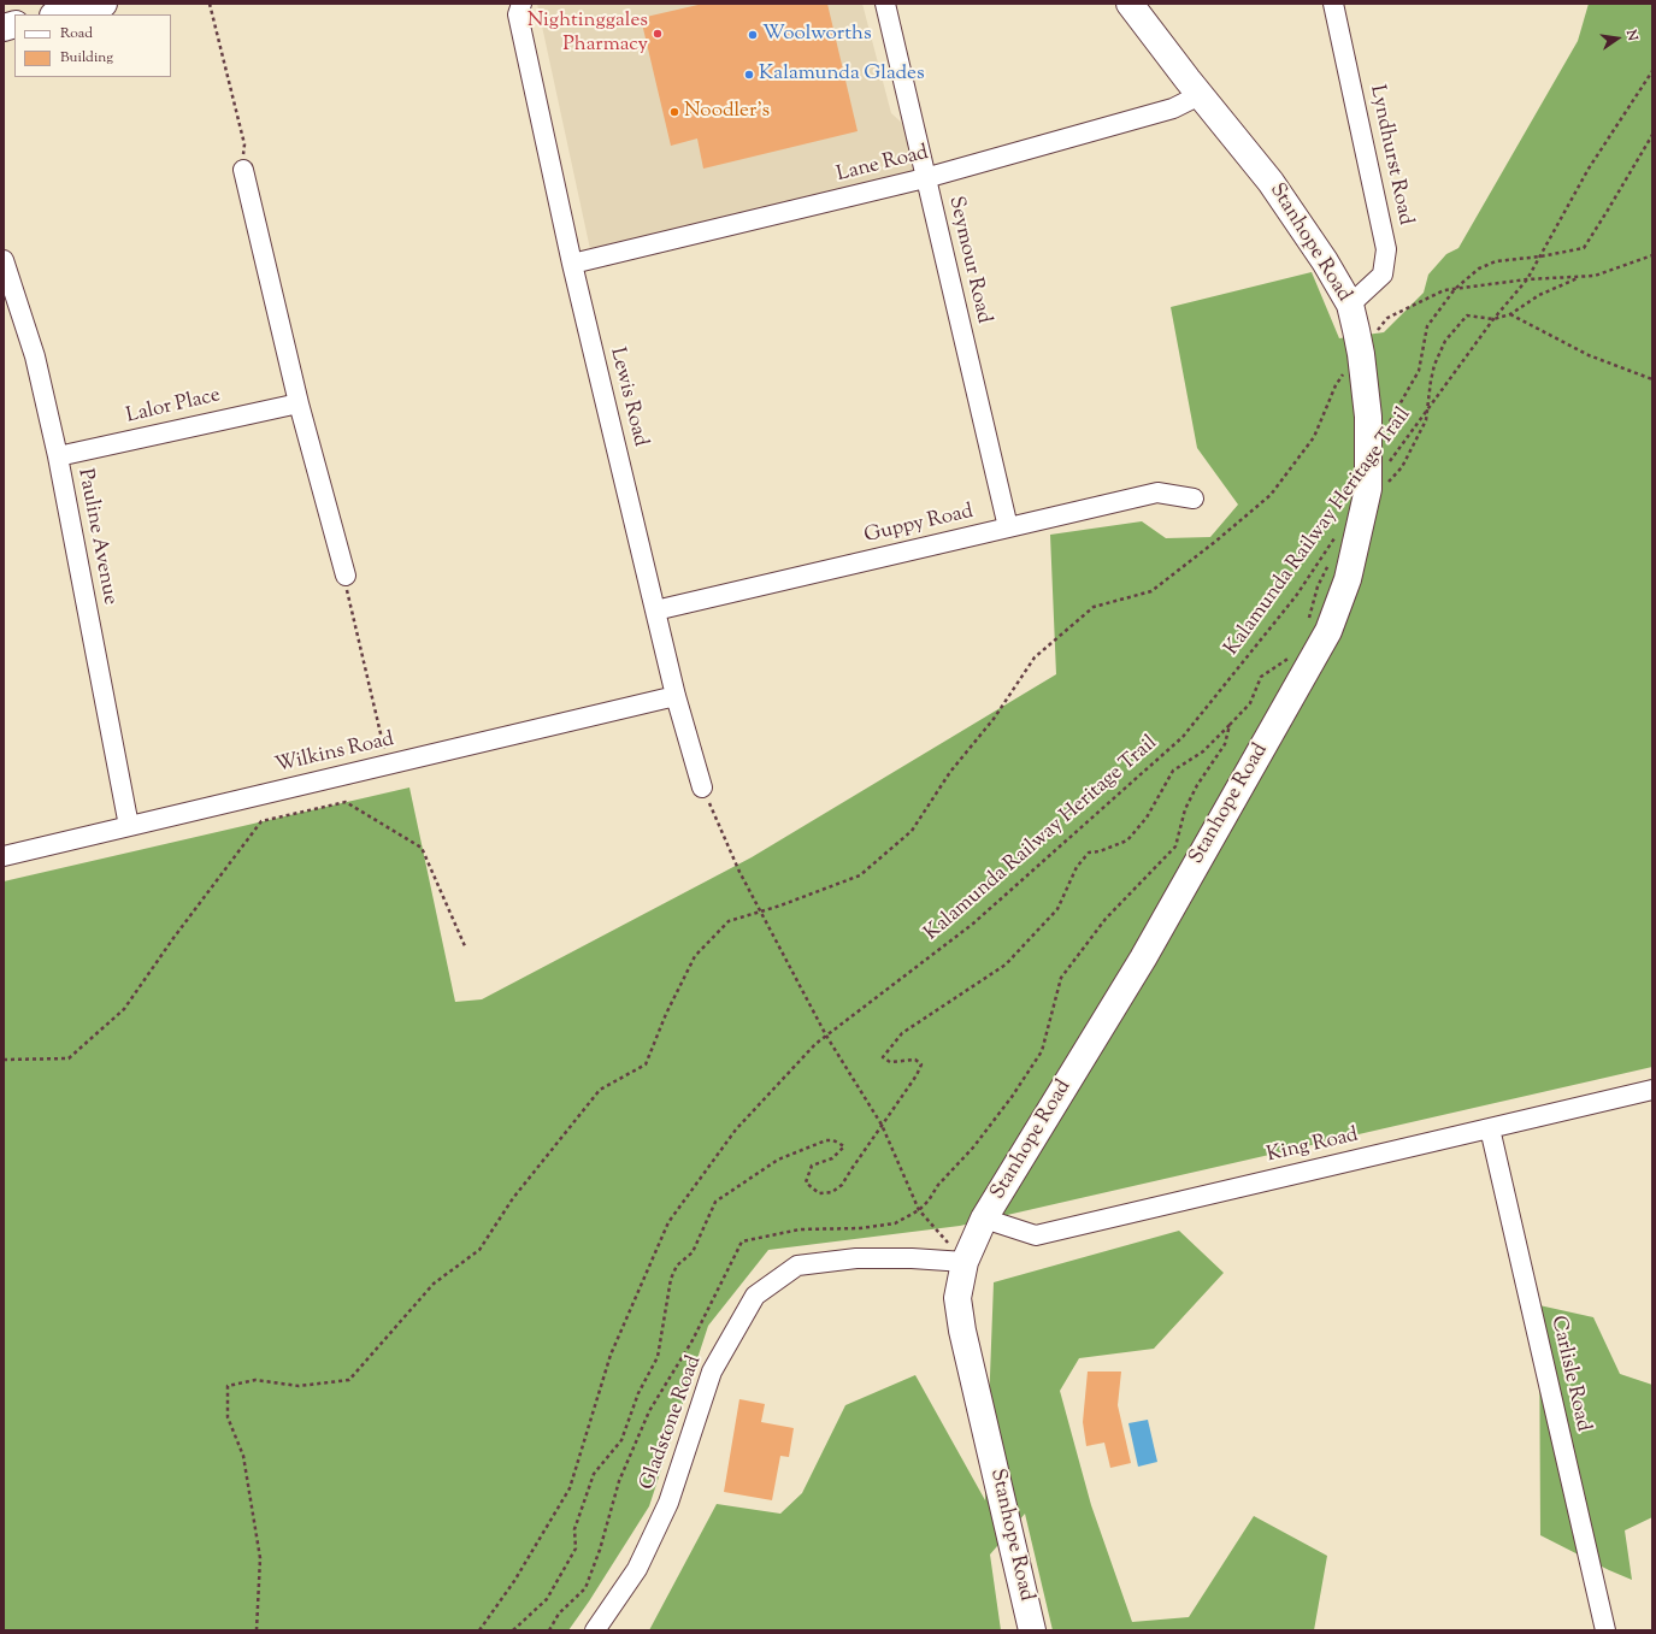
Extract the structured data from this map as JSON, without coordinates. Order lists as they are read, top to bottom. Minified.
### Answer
{"streets":{"street":["Lyndhurst Road","Lane Road","Stanhope Road","Seymour Road","Lewis Road","Lalor Place","Guppy Road","Pauline Avenue","Wilkins Road","King Road","Carlisle Road","Gladstone Road"],"path":["Kalamunda Railway Heritage Trail"]},"crossings":[["Lyndhurst Road","Stanhope Road"],["Lane Road","Stanhope Road"],["Lane Road","Seymour Road"],["Lane Road","Lewis Road"],["Stanhope Road","Kalamunda Railway Heritage Trail"],["Stanhope Road","King Road"],["Stanhope Road","Gladstone Road"],["Seymour Road","Guppy Road"],["Lewis Road","Guppy Road"],["Lewis Road","Wilkins Road"],["Lalor Place","Pauline Avenue"],["Pauline Avenue","Wilkins Road"],["King Road","Carlisle Road"]],"places":["Nightinggales Pharmacy","Woolworths","Kalamunda Glades","Noodler's"],"legend":["Road","Building"],"north":"right"}
